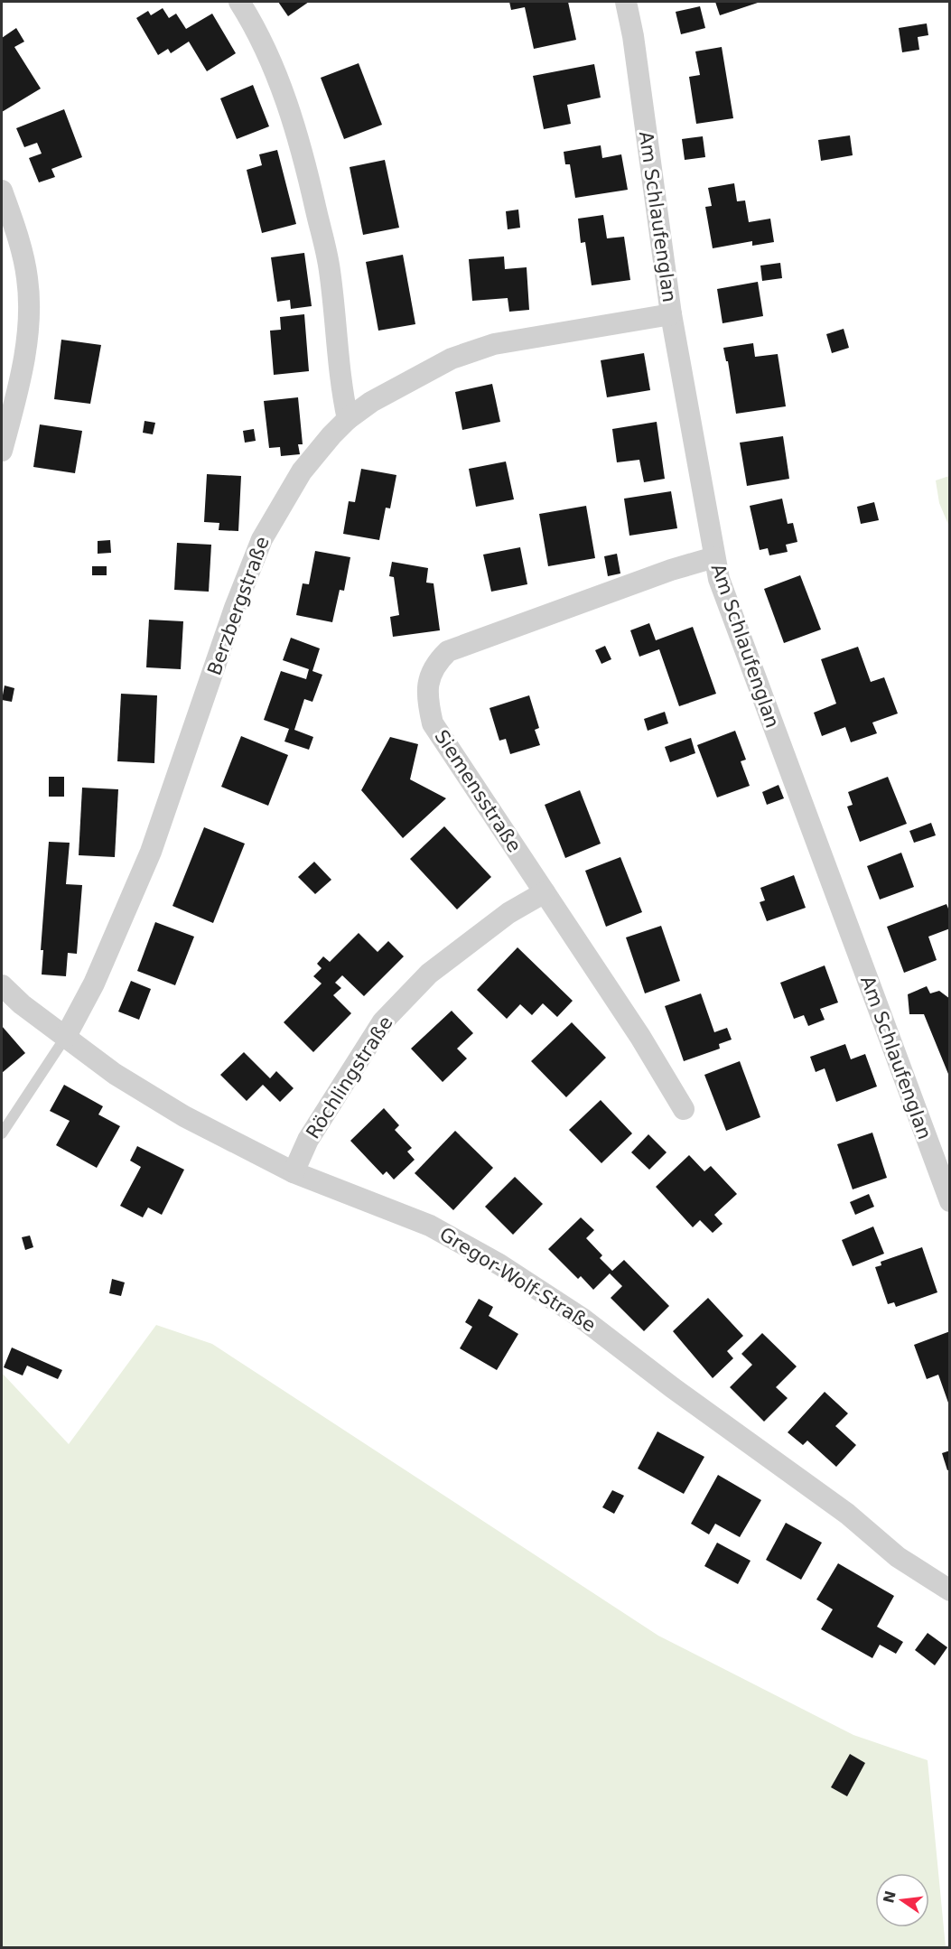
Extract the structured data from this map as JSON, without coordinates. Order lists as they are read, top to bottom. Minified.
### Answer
{"streets":{"street":["Am Schlaufenglan","Berzbergstraße","Siemensstraße","Röchlingstraße","Gregor-Wolf-Straße"]},"crossings":[["Am Schlaufenglan","Berzbergstraße"],["Am Schlaufenglan","Siemensstraße"],["Berzbergstraße","Gregor-Wolf-Straße"],["Siemensstraße","Röchlingstraße"],["Röchlingstraße","Gregor-Wolf-Straße"]],"north":"left"}
